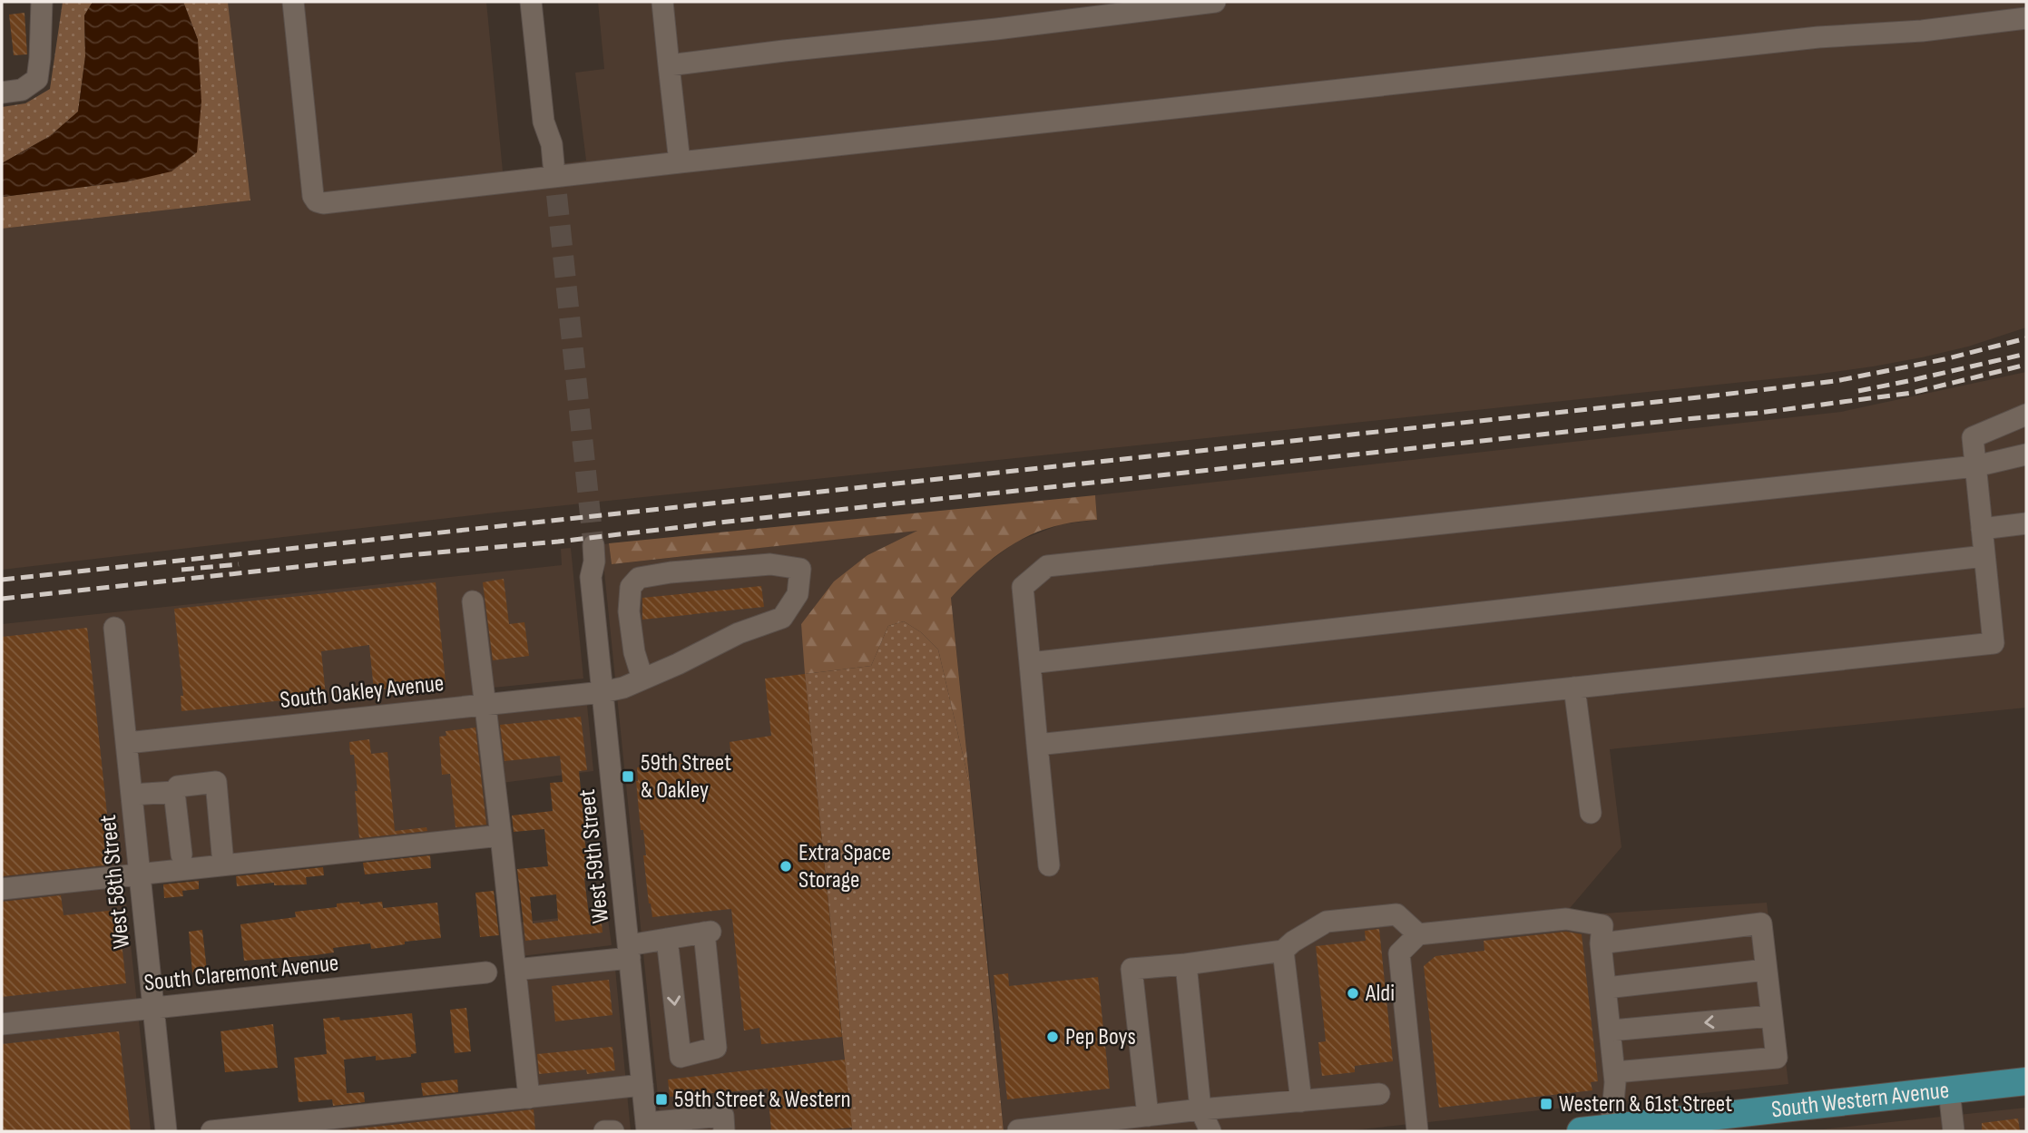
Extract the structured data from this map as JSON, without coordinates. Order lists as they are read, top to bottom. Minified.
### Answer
{"streets":{"main road":["South Western Avenue"],"street":["South Oakley Avenue","West 59th Street","West 58th Street","South Claremont Avenue"]},"crossings":[["South Oakley Avenue","West 59th Street"],["South Oakley Avenue","West 58th Street"],["West 58th Street","South Claremont Avenue"]],"places":{"transit":["59th Street & Oakley","59th Street & Western","Western & 61st Street"],"other":["Extra Space Storage","Aldi","Pep Boys"]}}
